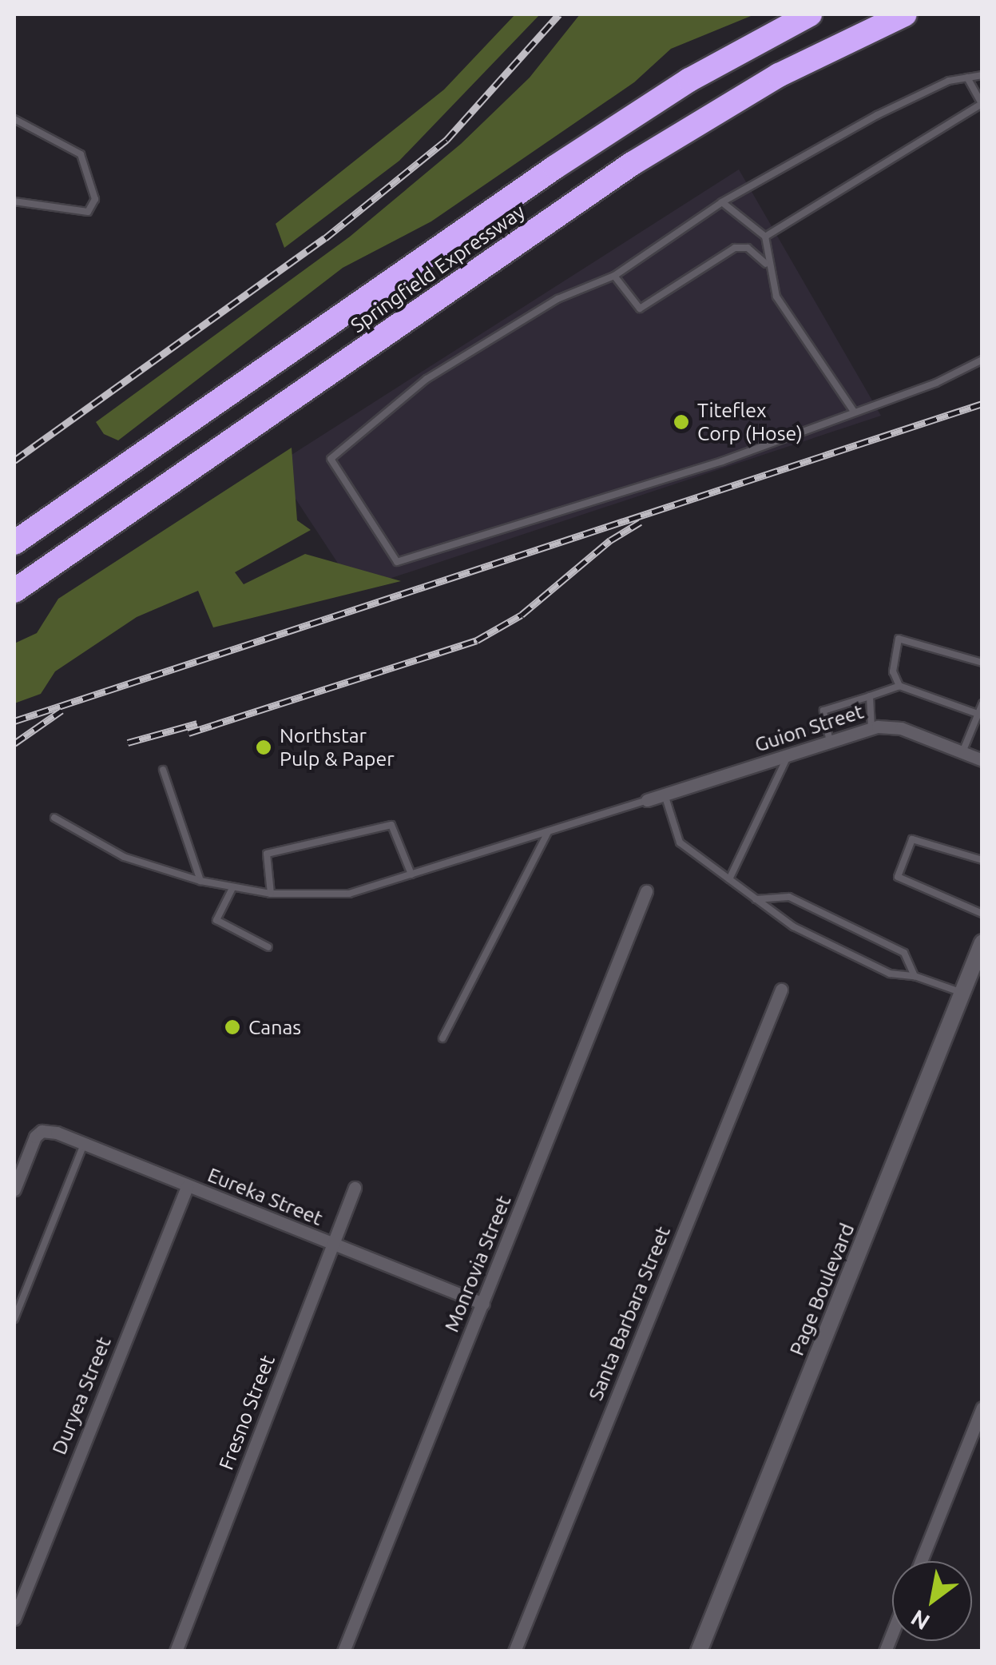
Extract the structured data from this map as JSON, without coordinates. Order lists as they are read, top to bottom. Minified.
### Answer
{"streets":{"highway":["Springfield Expressway"],"street":["Guion Street","Eureka Street","Monrovia Street","Page Boulevard","Santa Barbara Street","Duryea Street","Fresno Street"]},"crossings":[["Eureka Street","Monrovia Street"],["Eureka Street","Duryea Street"],["Eureka Street","Fresno Street"]],"places":["Titeflex Corp (Hose)","Northstar Pulp & Paper","Canas"],"north":"bottom left"}
